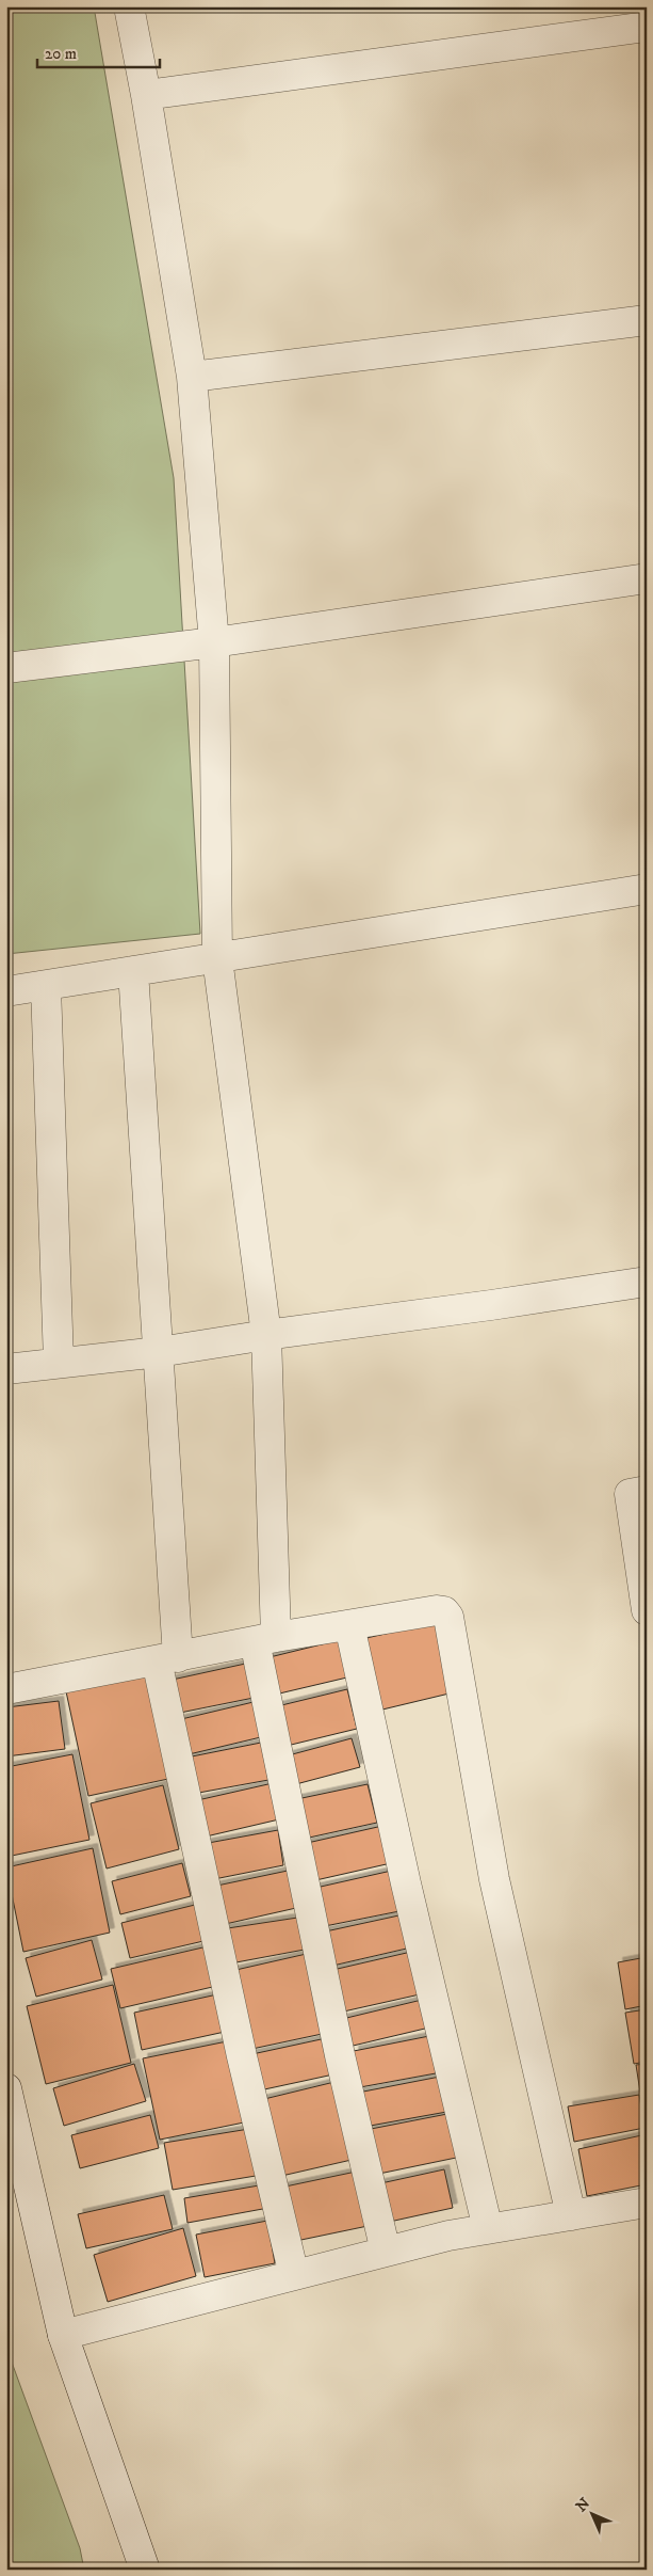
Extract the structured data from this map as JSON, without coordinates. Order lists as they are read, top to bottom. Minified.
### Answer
{"scale_bar":"20 m","north":"top left"}
